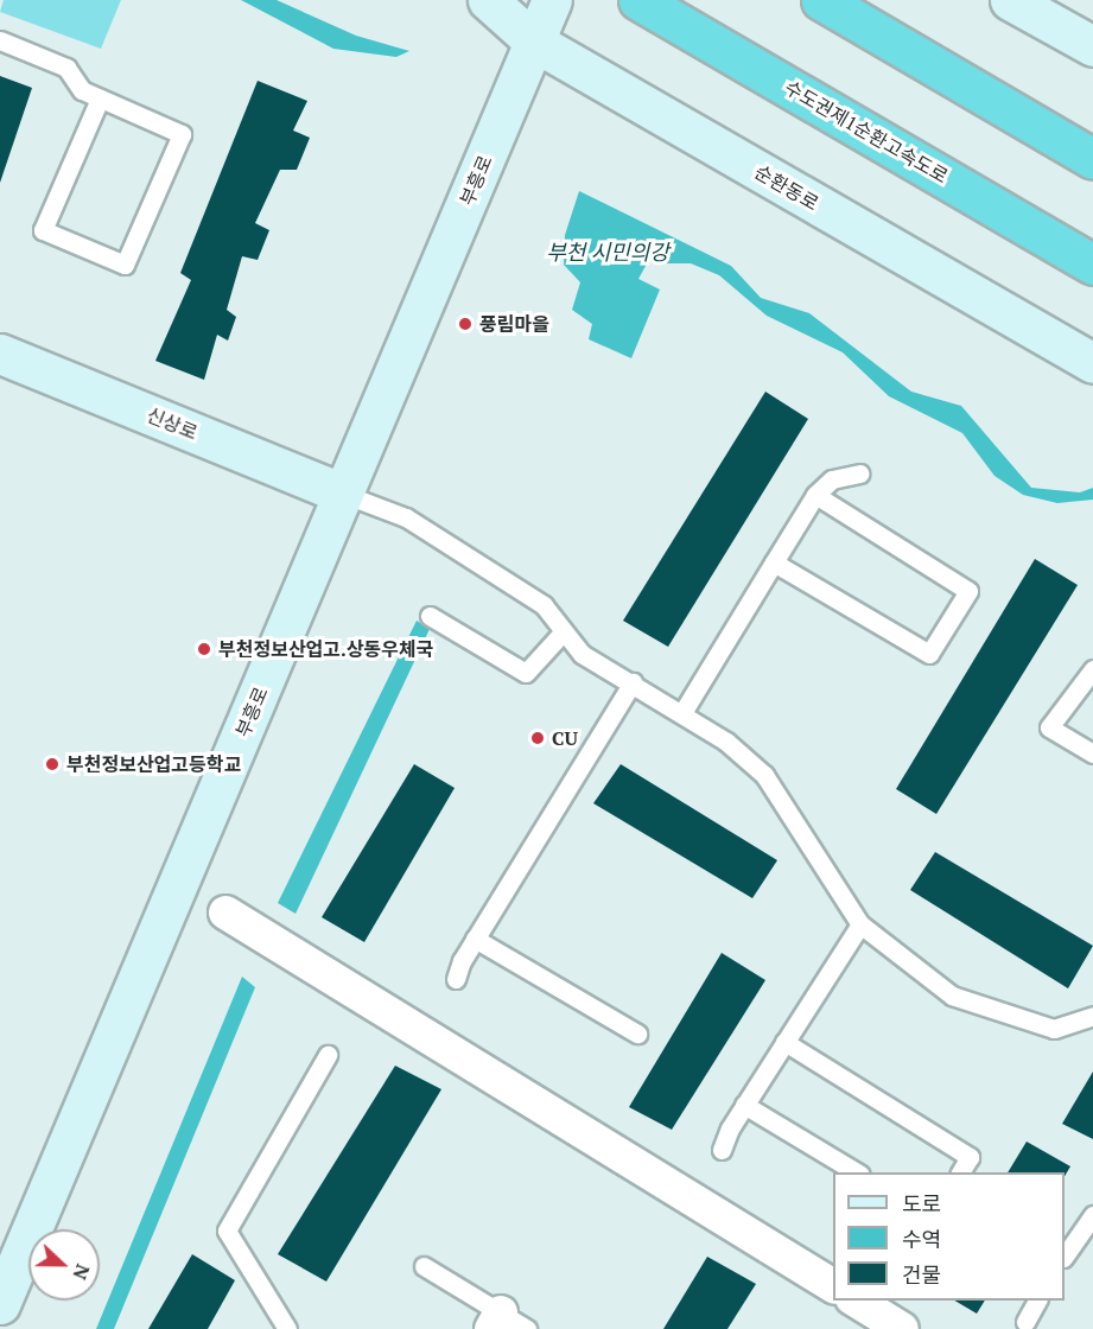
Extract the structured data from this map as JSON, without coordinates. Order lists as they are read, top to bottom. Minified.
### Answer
{"streets":{"highway":["수도권제1순환고속도로"],"street":["부흥로","순환동로","신상로"]},"crossings":[["부흥로","순환동로"],["부흥로","신상로"]],"water":["부천 시민의강"],"places":["풍림마을","부천정보산업고.상동우체국","CU","부천정보산업고등학교"],"legend":["도로","수역","건물"],"north":"right"}
